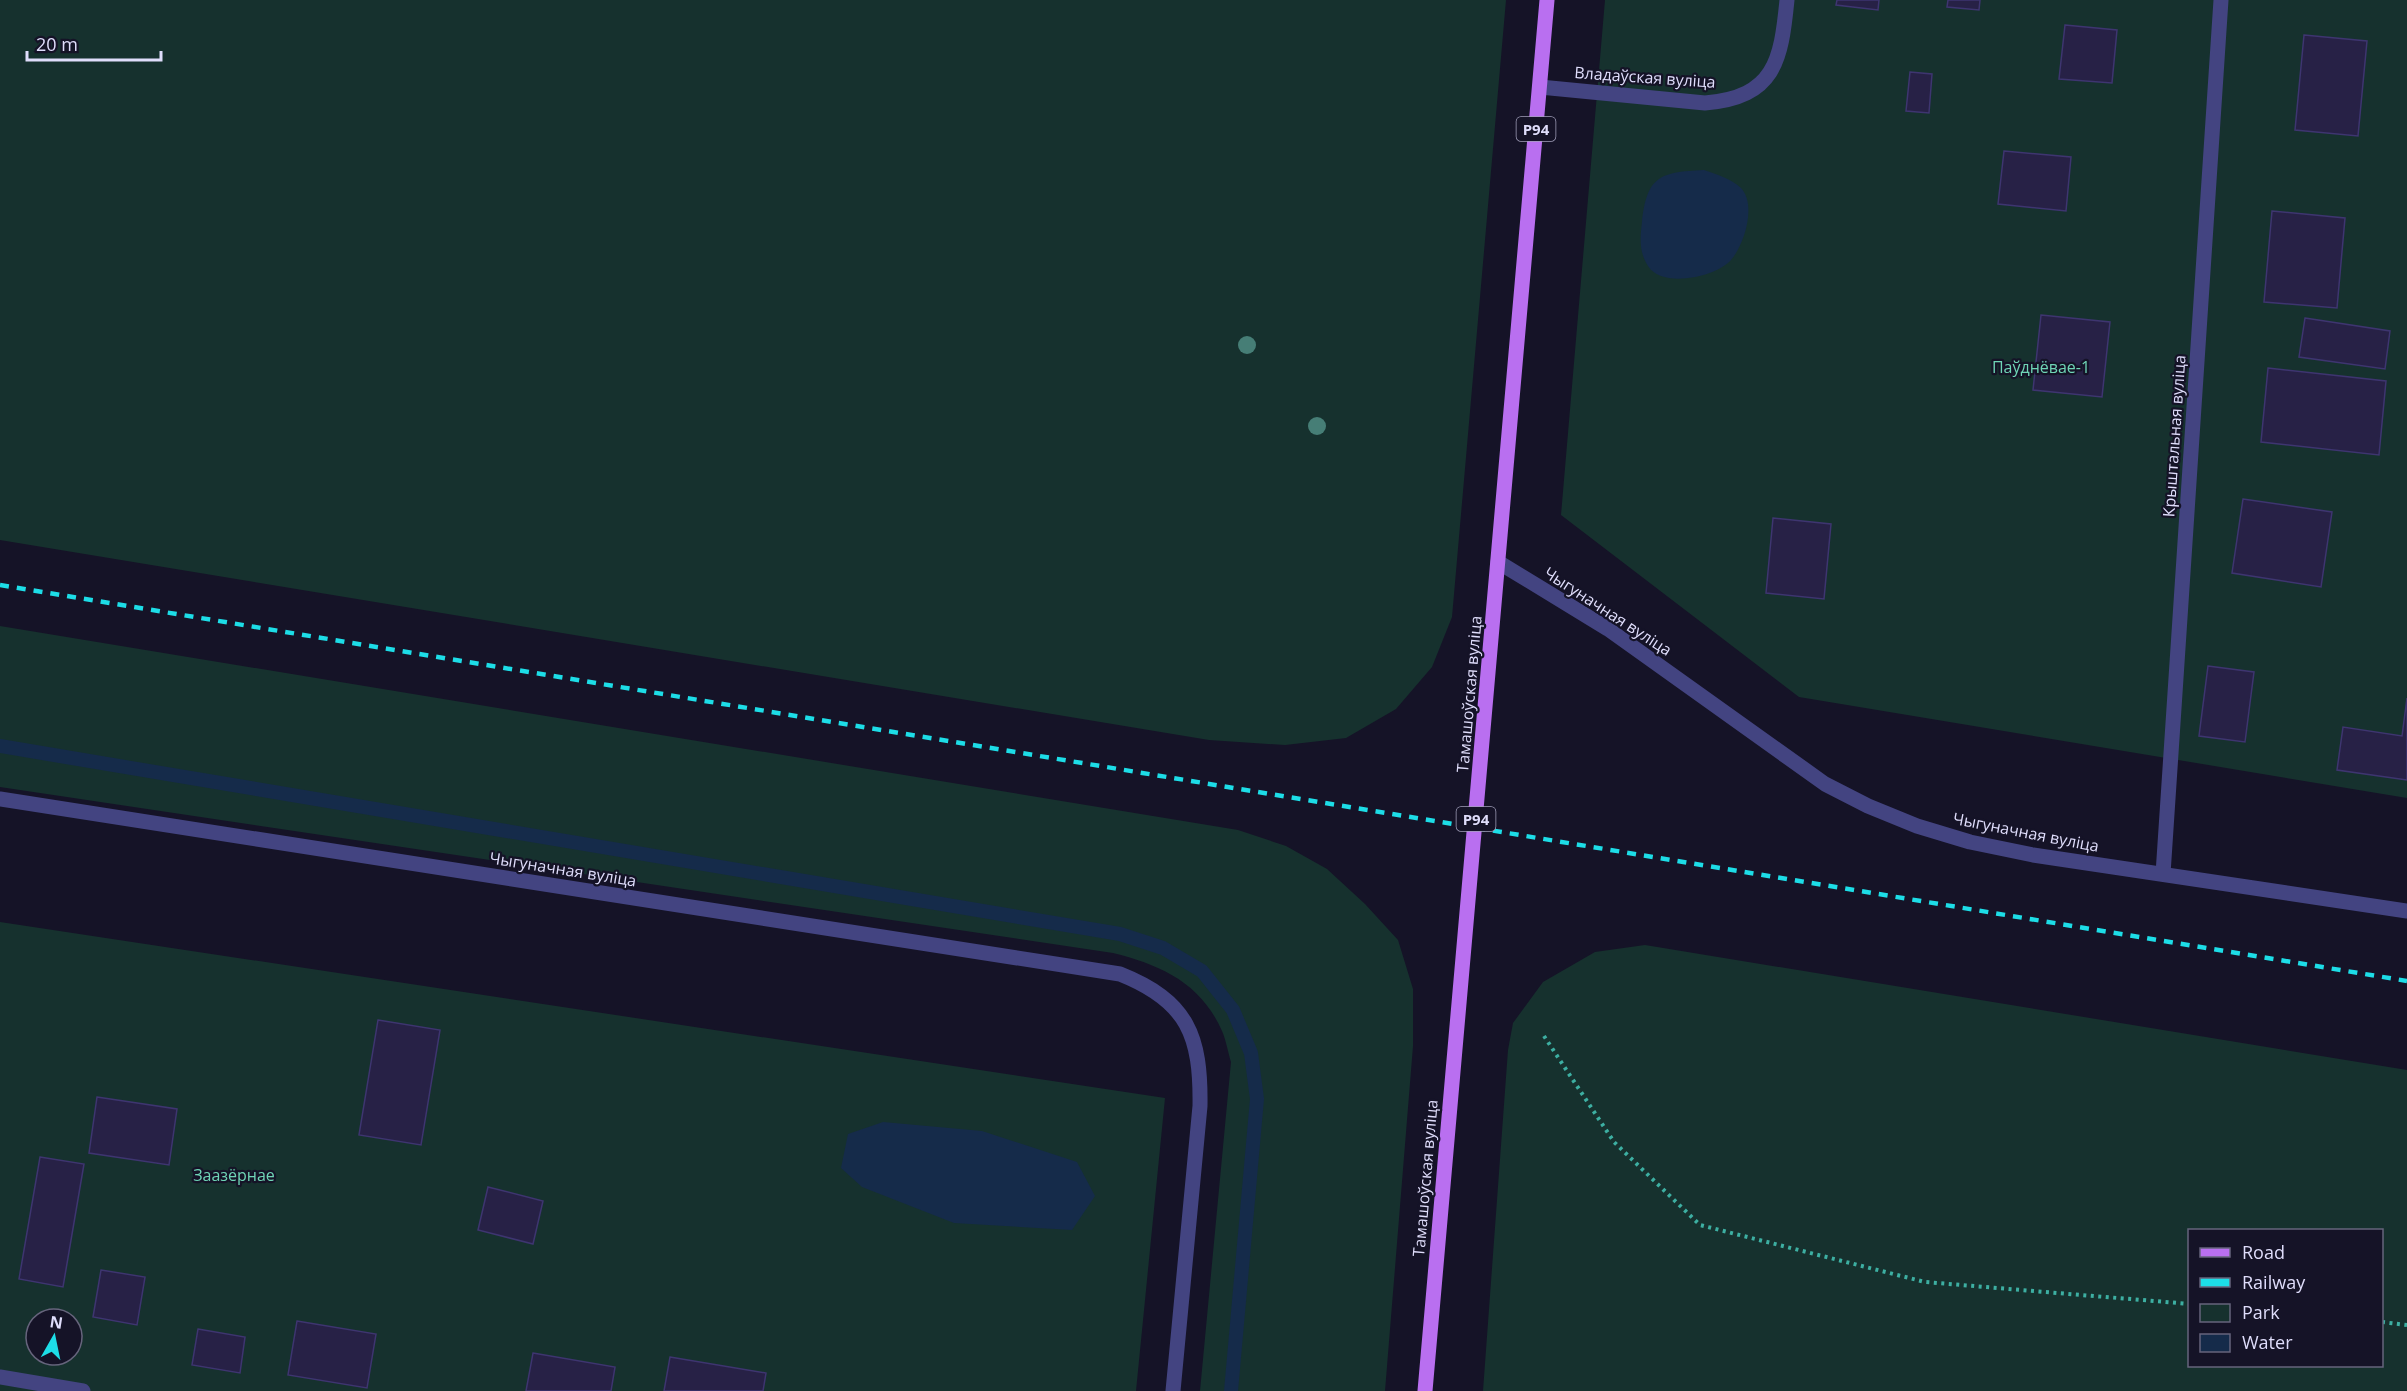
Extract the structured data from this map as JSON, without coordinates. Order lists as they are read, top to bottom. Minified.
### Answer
{"streets":{"main road":["Р94","Тамашоўская вуліца"],"lane":["Владаўская вуліца","Крыштальная вуліца","Чыгуначная вуліца"]},"crossings":[["Владаўская вуліца","Тамашоўская вуліца"],["Крыштальная вуліца","Чыгуначная вуліца"],["Чыгуначная вуліца","Тамашоўская вуліца"]],"parks":["Паўднёвае-1","Заазёрнае"],"legend":["Road","Railway","Park","Water"],"scale_bar":"20 m","north":"top"}
